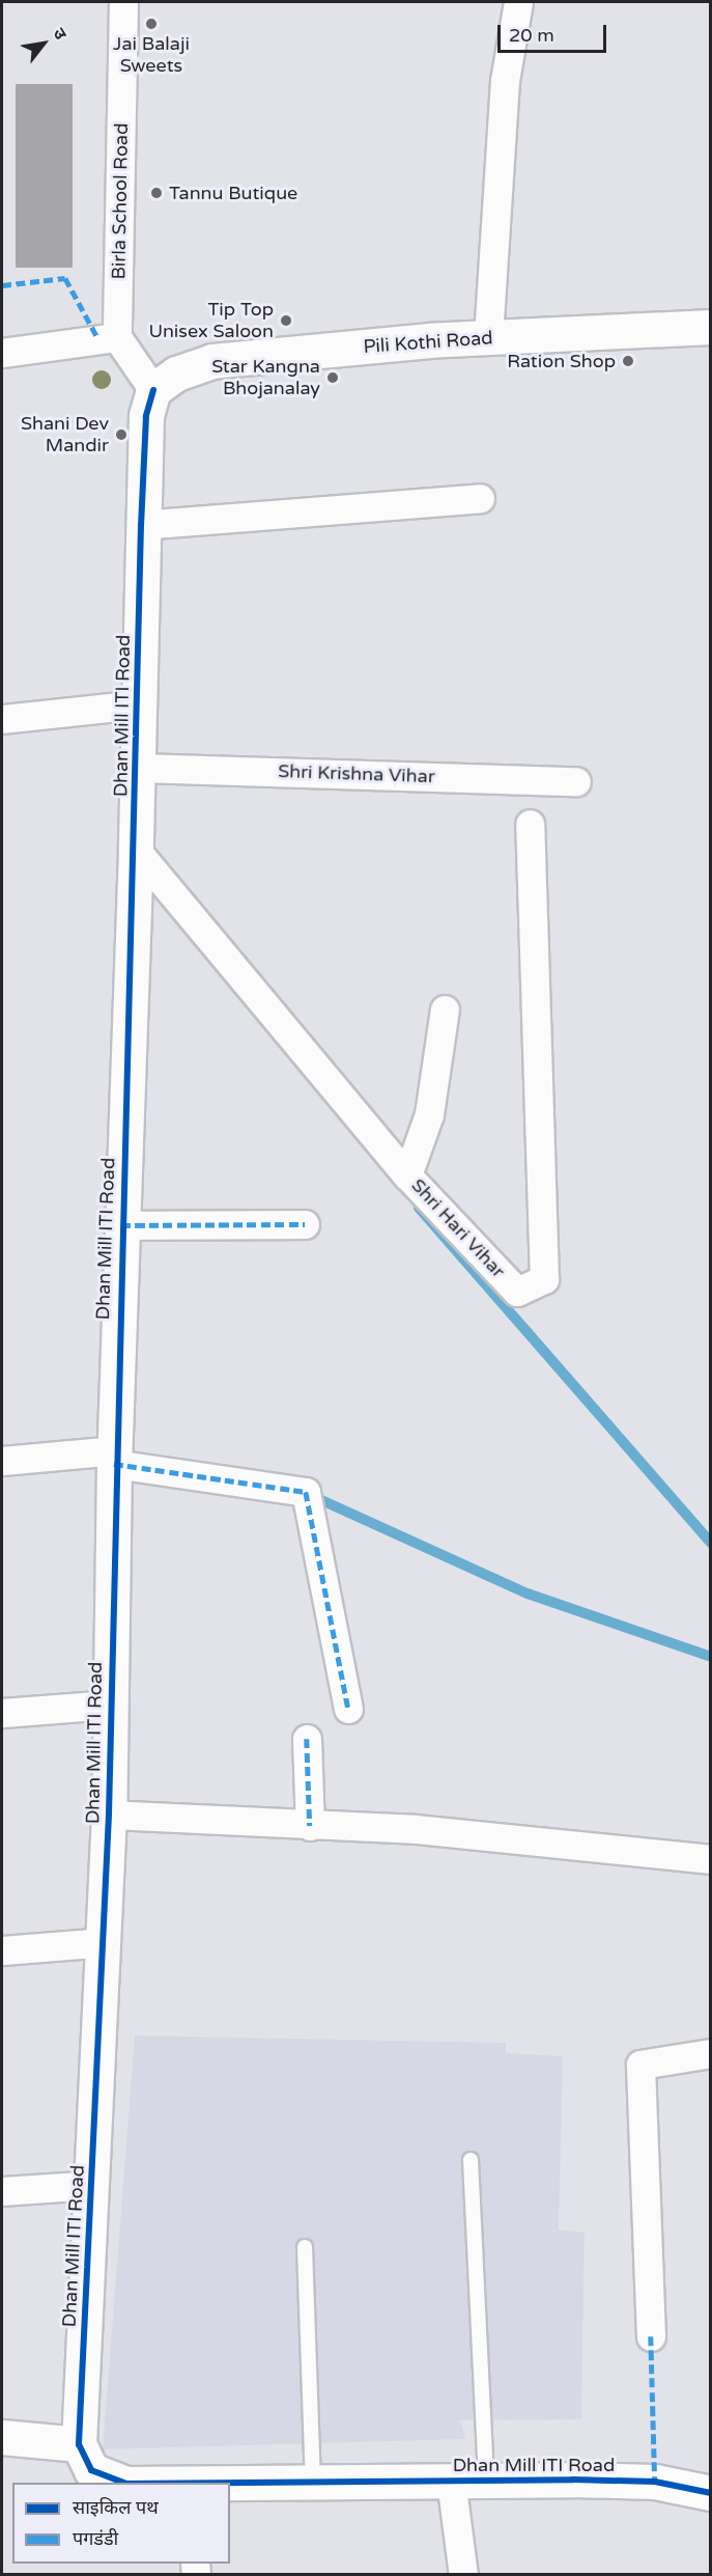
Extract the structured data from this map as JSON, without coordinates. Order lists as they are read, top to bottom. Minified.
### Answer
{"streets":{"street":["Birla School Road","Pili Kothi Road","Dhan Mill ITI Road","Shri Krishna Vihar","Shri Hari Vihar"]},"crossings":[["Pili Kothi Road","Dhan Mill ITI Road"],["Dhan Mill ITI Road","Shri Krishna Vihar"],["Dhan Mill ITI Road","Shri Hari Vihar"]],"places":["Jai Balaji Sweets","Tannu Butique","Tip Top Unisex Saloon","Ration Shop","Star Kangna Bhojanalay","Shani Dev Mandir"],"legend":["साइकिल पथ","पगडंडी"],"scale_bar":"20 m","north":"top right"}
